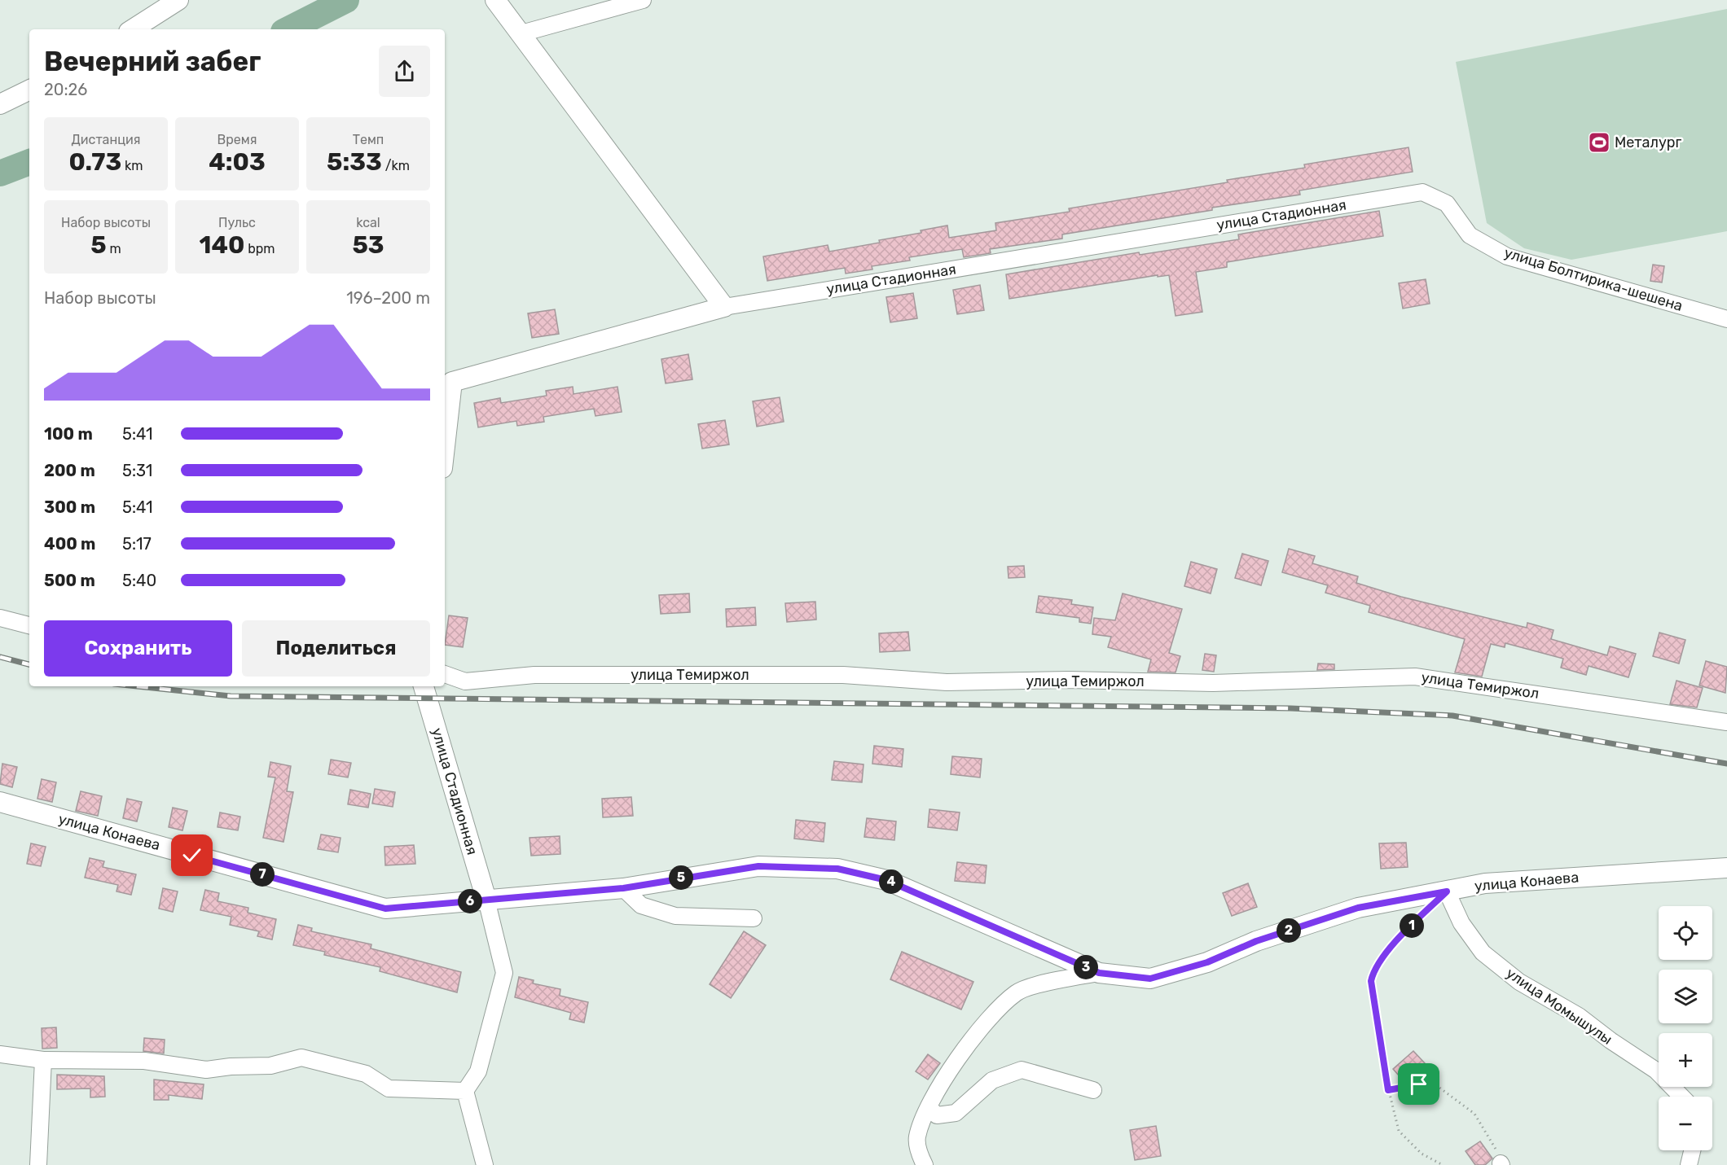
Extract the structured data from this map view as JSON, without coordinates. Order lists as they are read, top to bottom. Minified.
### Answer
{"streets":{"street":["улица Стадионная","улица Болтирика-шешена","улица Темиржол","улица Конаева","улица Момышулы"]},"crossings":[["улица Стадионная","улица Болтирика-шешена"],["улица Стадионная","улица Конаева"],["улица Конаева","улица Момышулы"]],"places":{"sports":["Металург"]},"page":{"heading":["Вечерний забег","20:26"],"stats":[["Дистанция","0.73 km"],["Время","4:03"],["Темп","5:33 /km"],["Набор высоты","5 m"],["Пульс","140 bpm"],["kcal","53"]],"chart":["Набор высоты","196–200 m"],"list":[{"name":"100 m","note":"5:41"},{"name":"200 m","note":"5:31"},{"name":"300 m","note":"5:41"},{"name":"400 m","note":"5:17"},{"name":"500 m","note":"5:40"}],"buttons":["Сохранить","Поделиться"],"pins":["7","5","4","6","1","2","3"],"map_buttons":["+","−"]}}
